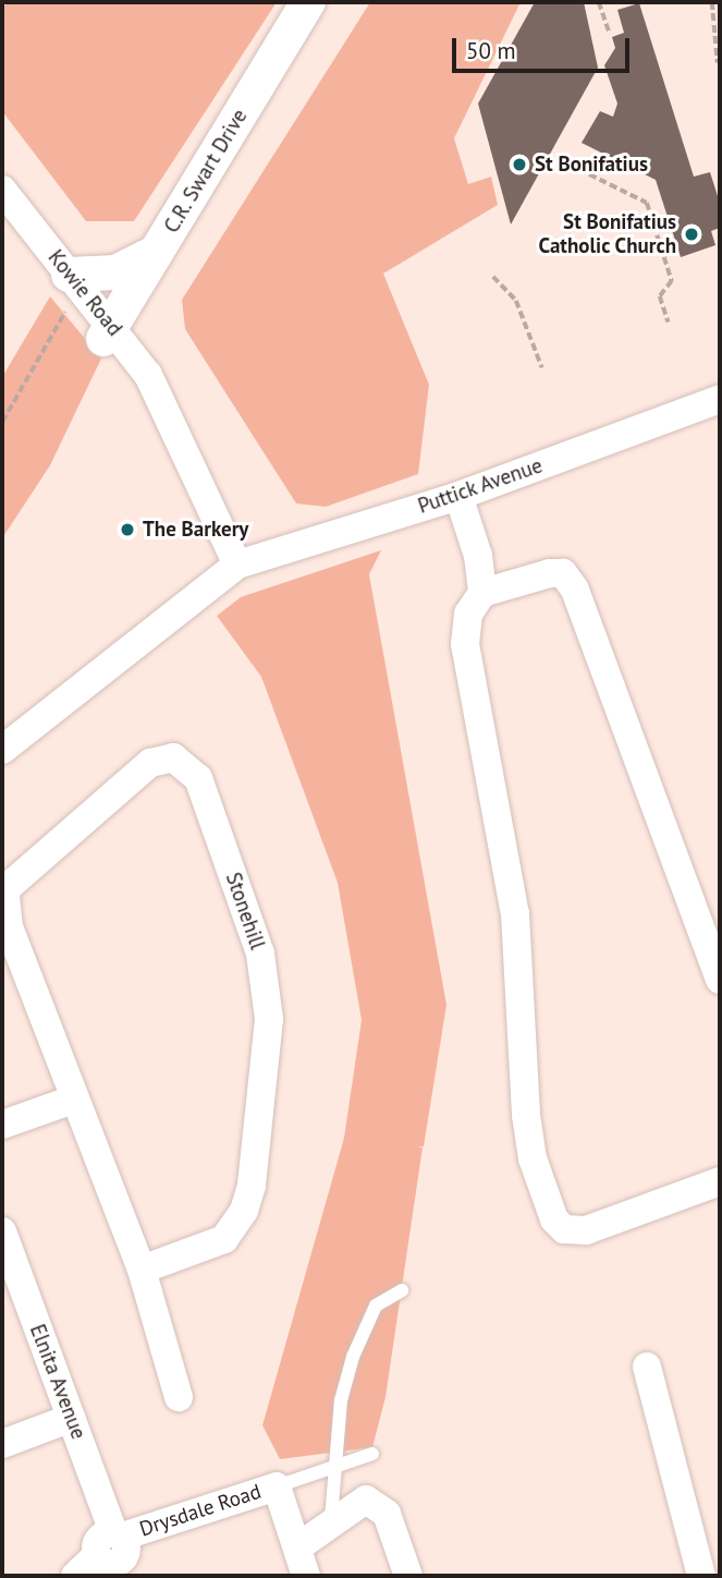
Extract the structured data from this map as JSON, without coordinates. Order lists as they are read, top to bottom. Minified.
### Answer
{"streets":{"street":["C.R. Swart Drive","Kowie Road","Puttick Avenue","Stonehill","Elnita Avenue","Drysdale Road"]},"crossings":[["C.R. Swart Drive","Kowie Road"],["Kowie Road","Puttick Avenue"],["Elnita Avenue","Drysdale Road"]],"places":["St Bonifatius","St Bonifatius Catholic Church","The Barkery"],"scale_bar":"50 m"}
